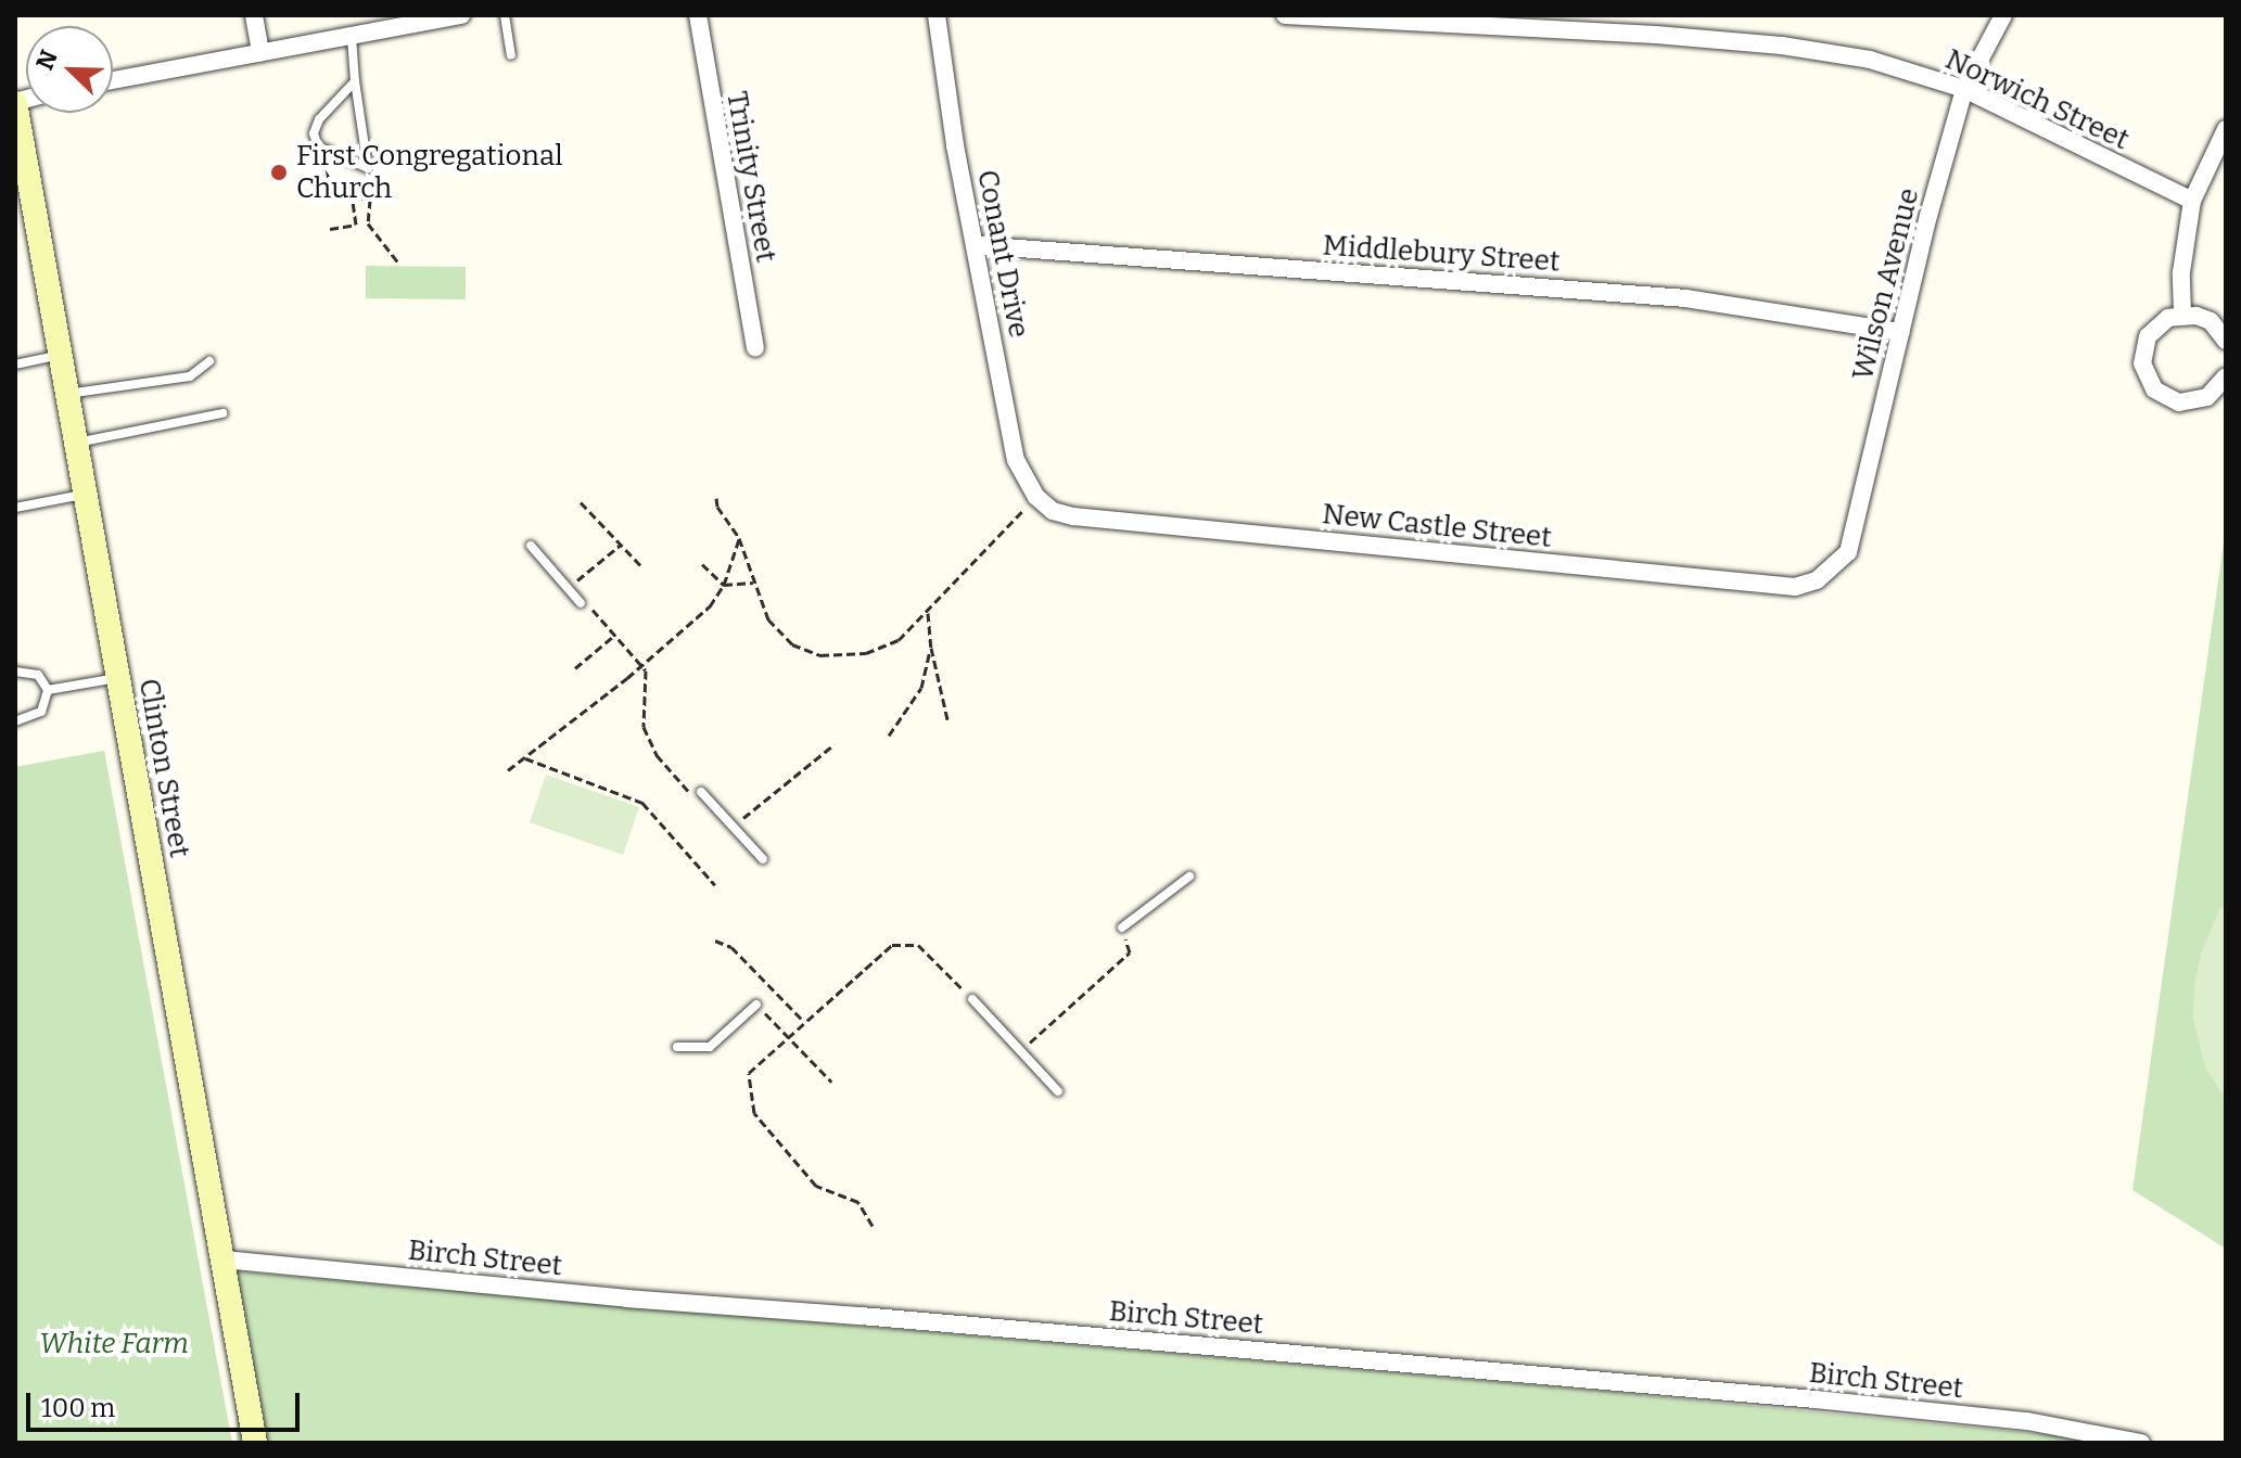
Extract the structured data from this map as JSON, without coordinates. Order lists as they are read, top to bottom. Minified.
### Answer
{"streets":{"main road":["Clinton Street"],"street":["Norwich Street","Trinity Street","Conant Drive","Middlebury Street","Wilson Avenue","New Castle Street","Birch Street"]},"crossings":[["Norwich Street","Wilson Avenue"],["Conant Drive","Middlebury Street"],["Conant Drive","New Castle Street"],["Middlebury Street","Wilson Avenue"],["Wilson Avenue","New Castle Street"],["Clinton Street","Birch Street"]],"parks":["White Farm"],"places":["First Congregational Church"],"scale_bar":"100 m","north":"top left"}
